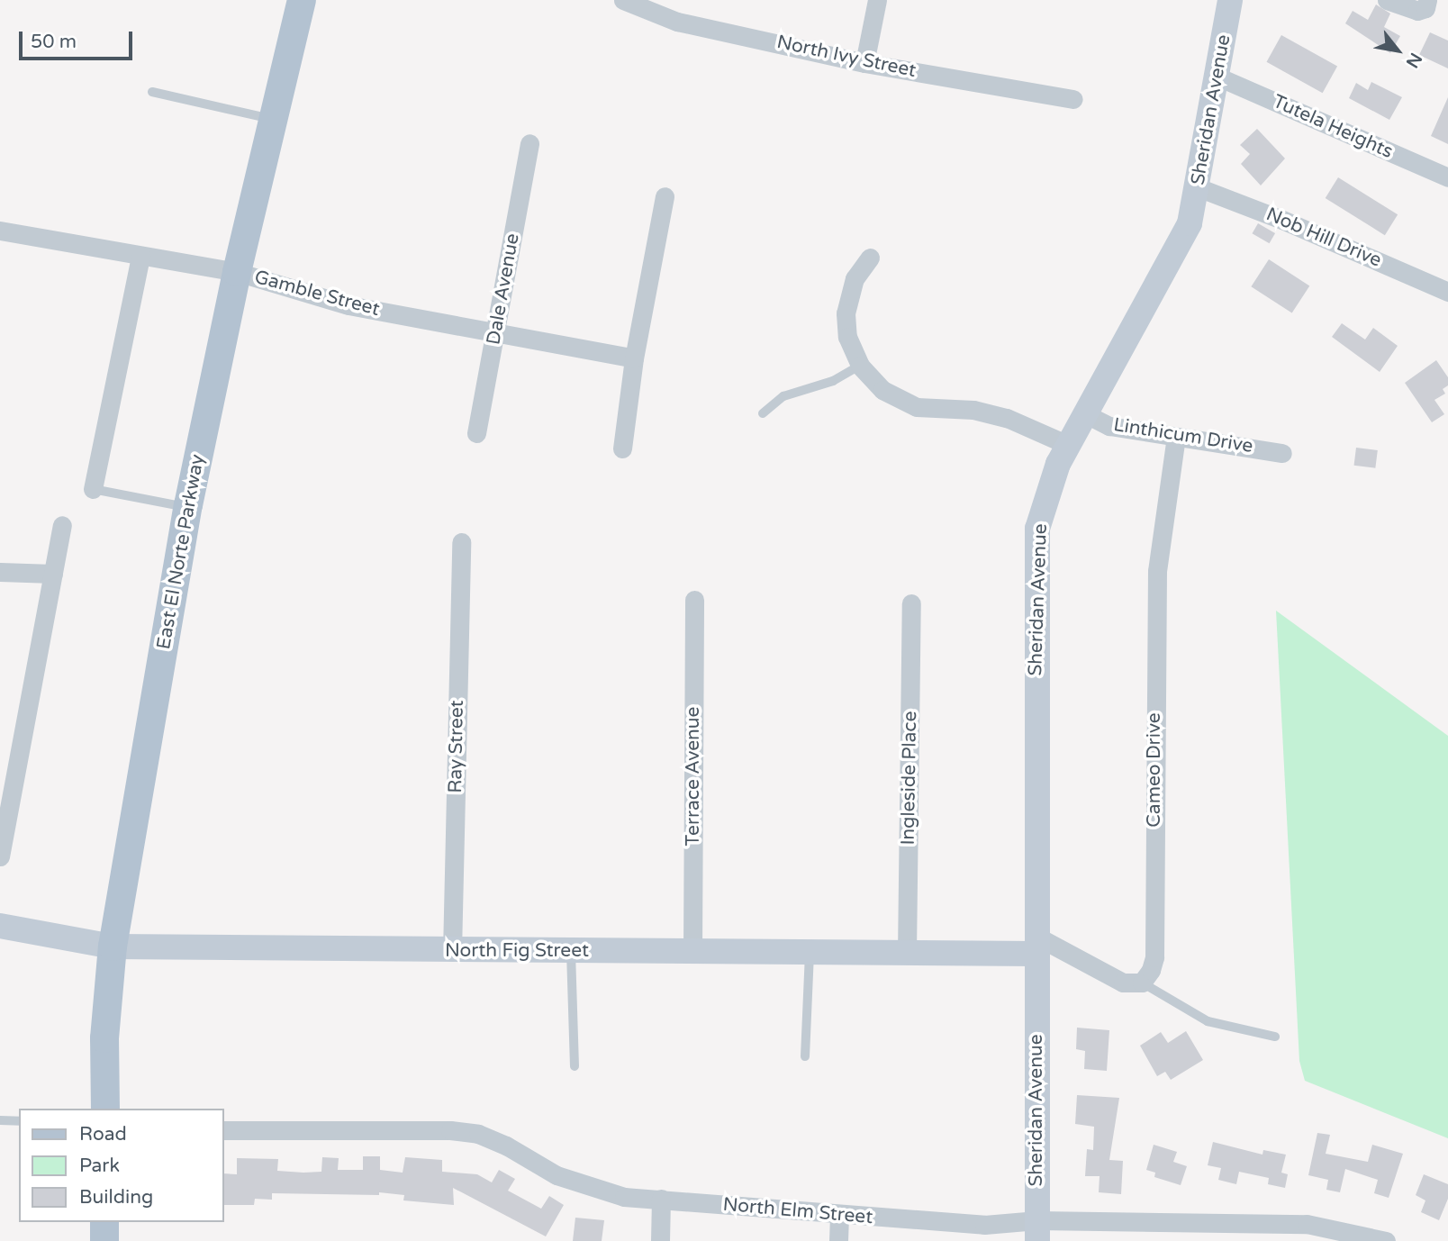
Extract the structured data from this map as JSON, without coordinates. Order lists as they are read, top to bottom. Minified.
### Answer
{"streets":{"main road":["East El Norte Parkway"],"street":["North Ivy Street","Sheridan Avenue","Tutela Heights","Nob Hill Drive","Dale Avenue","Gamble Street","Linthicum Drive","Ray Street","Cameo Drive","Terrace Avenue","Ingleside Place","North Fig Street","North Elm Street"]},"crossings":[["Sheridan Avenue","Tutela Heights"],["Sheridan Avenue","Nob Hill Drive"],["Sheridan Avenue","Linthicum Drive"],["Sheridan Avenue","North Fig Street"],["Sheridan Avenue","North Elm Street"],["Dale Avenue","Gamble Street"],["Gamble Street","East El Norte Parkway"],["Linthicum Drive","Cameo Drive"],["East El Norte Parkway","North Fig Street"],["Ray Street","North Fig Street"],["Terrace Avenue","North Fig Street"],["Ingleside Place","North Fig Street"]],"legend":["Road","Park","Building"],"scale_bar":"50 m","north":"bottom right"}
